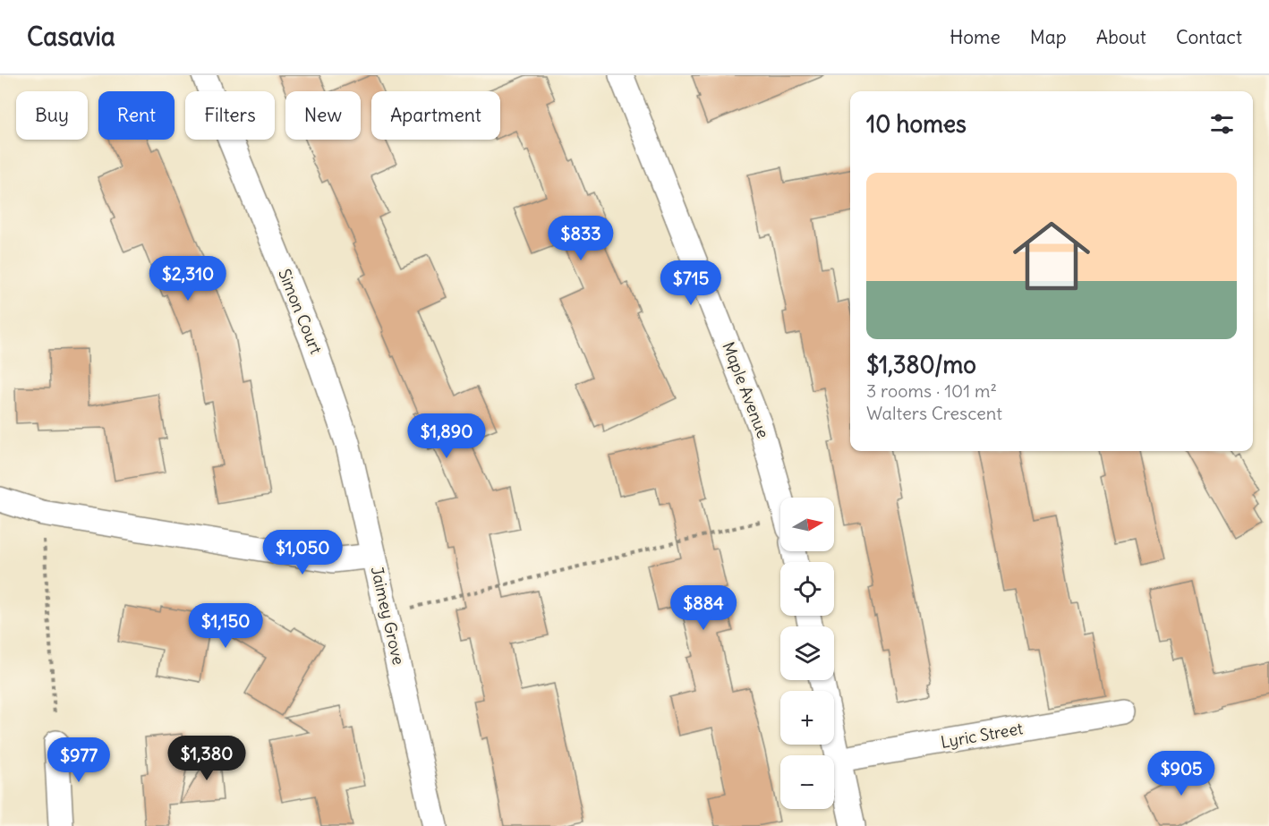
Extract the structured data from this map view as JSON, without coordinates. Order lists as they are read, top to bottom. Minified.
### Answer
{"streets":{"street":["Simon Court","Maple Avenue","Jaimey Grove","Lyric Street"]},"crossings":[["Simon Court","Jaimey Grove"]],"north":"right","page":{"header":"Casavia","nav":["Home","Map","About","Contact"],"chip":["Buy","Rent","Filters","New","Apartment"],"heading":"10 homes","list":[{"name":"$1,380/mo","note":"3 rooms · 101 m² · Walters Crescent"}],"price":["$833","$2,310","$715","$1,890","$1,050","$884","$1,150","$1,380","$977","$905"],"map_buttons":["+","−"]}}
